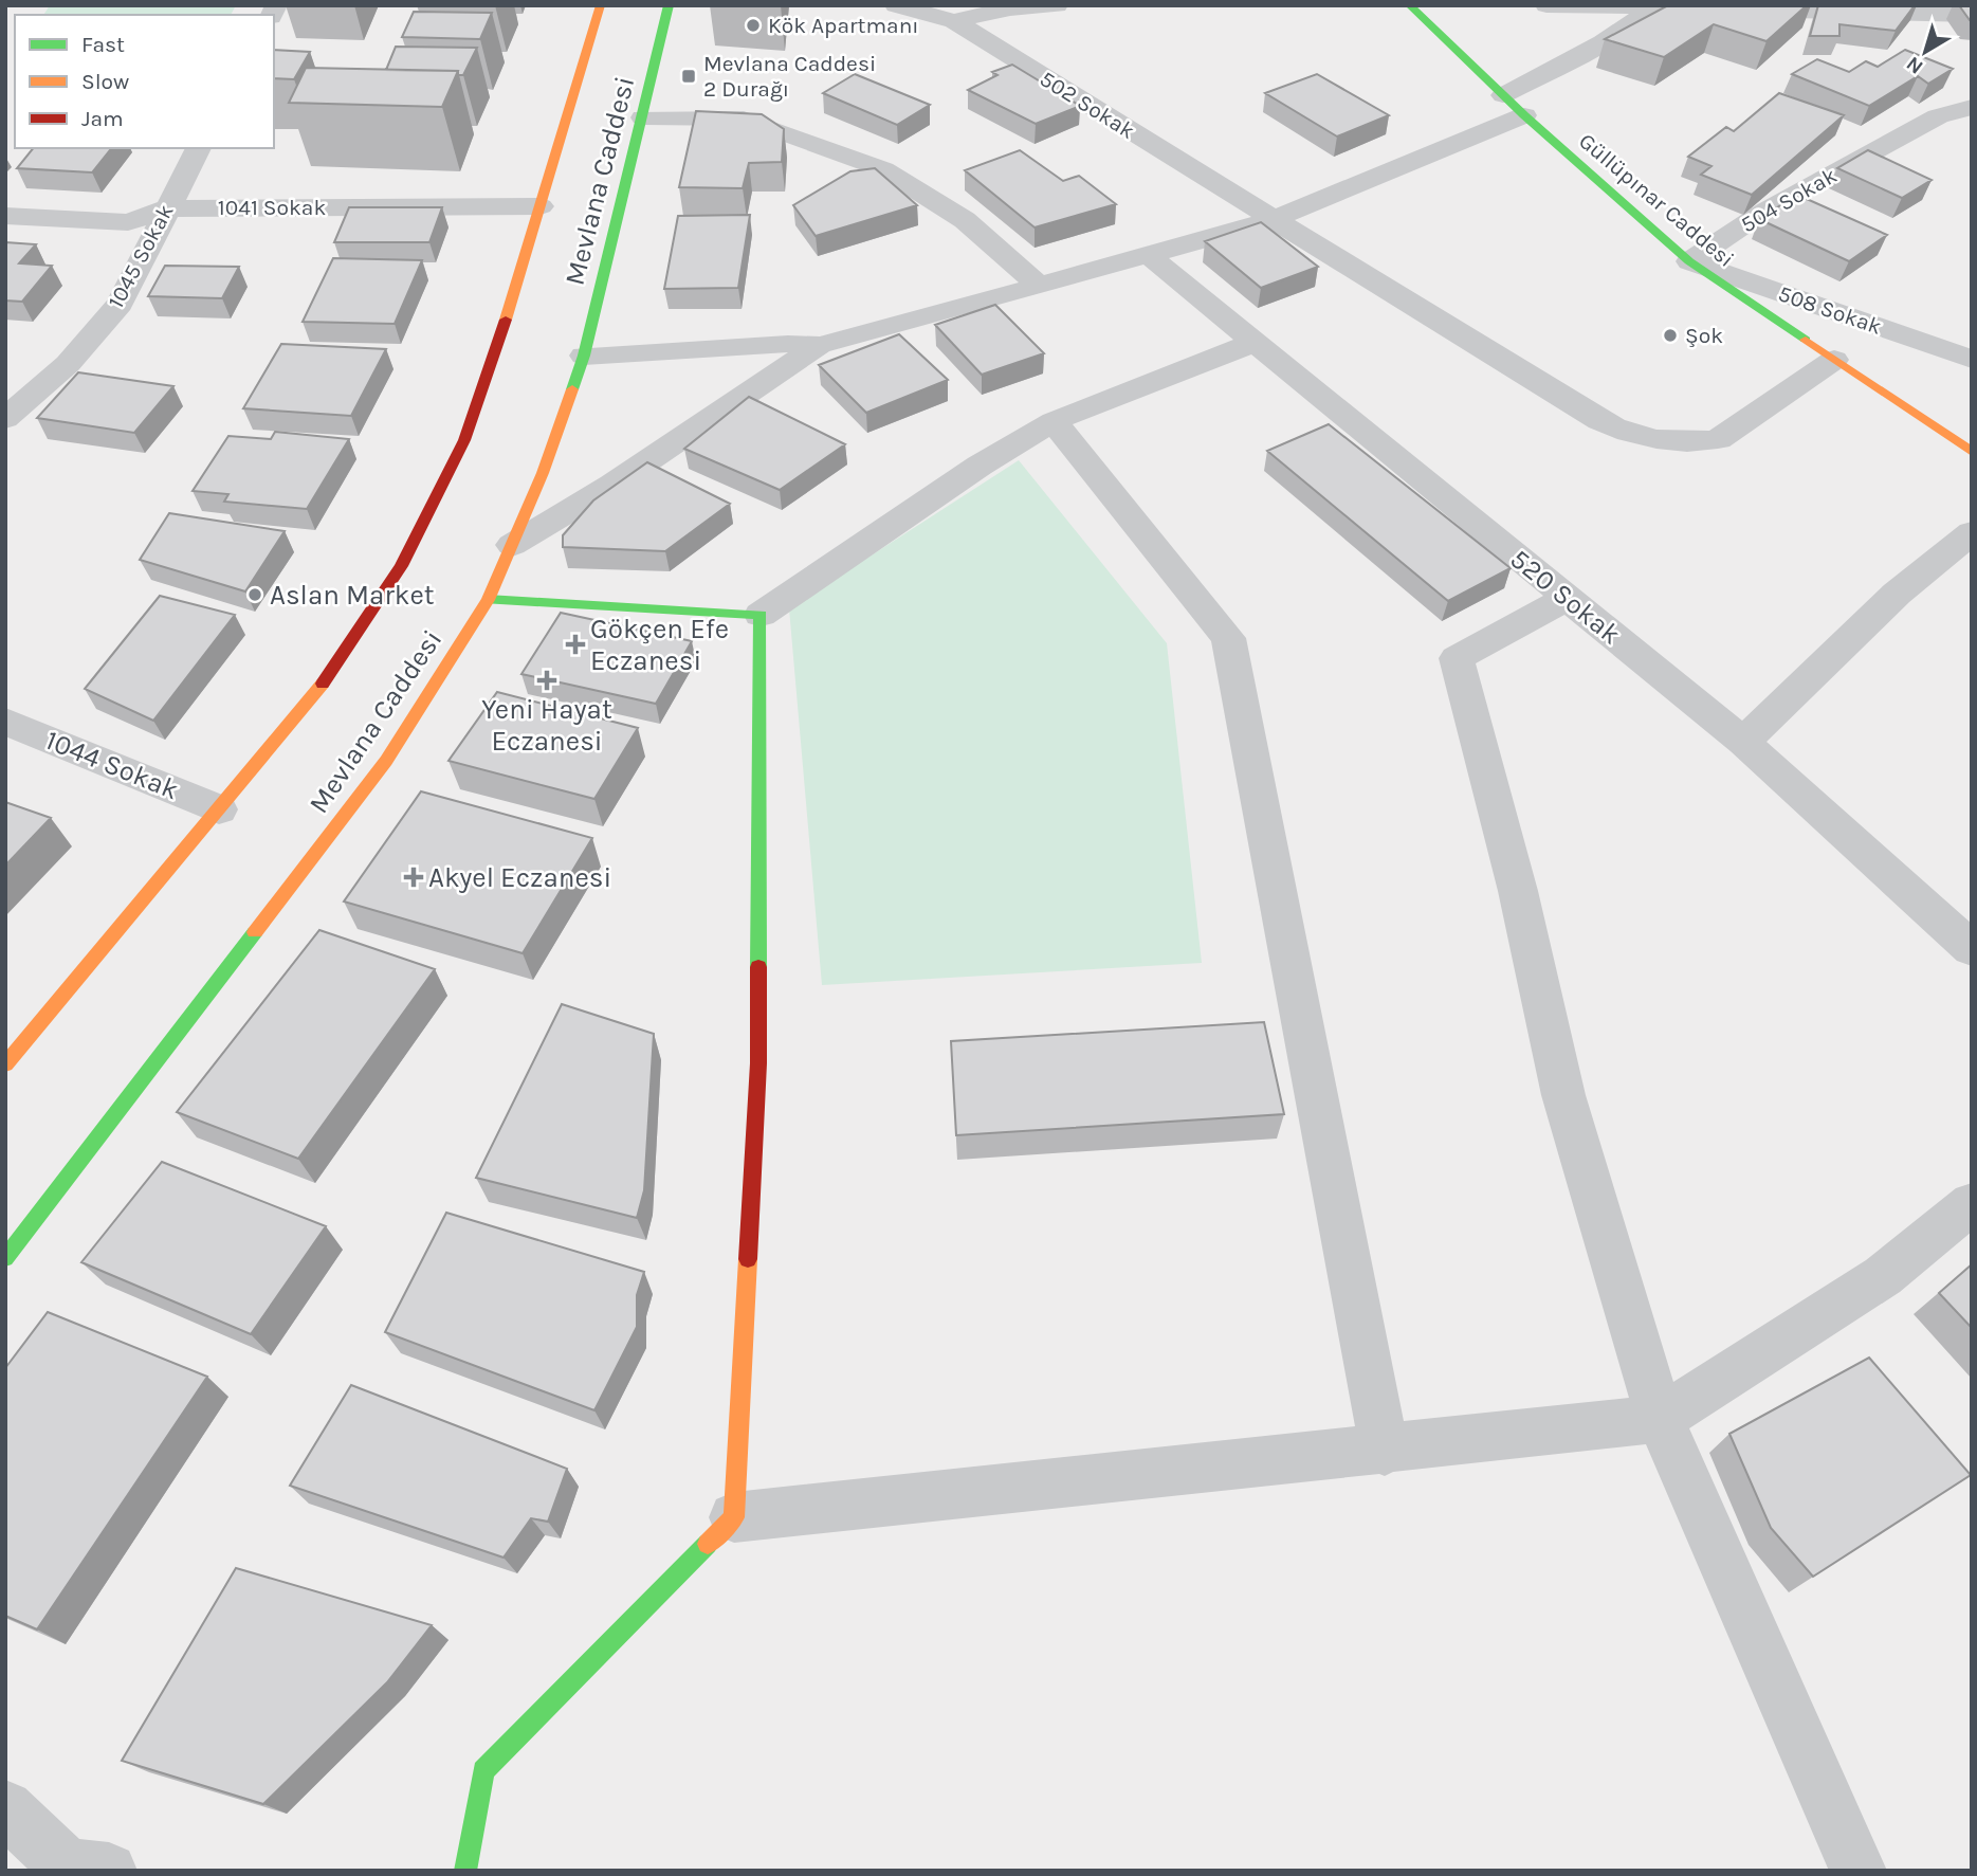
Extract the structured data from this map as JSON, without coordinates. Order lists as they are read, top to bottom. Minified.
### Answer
{"streets":{"main road":["Mevlana Caddesi","Güllüpınar Caddesi"],"street":["502 Sokak","504 Sokak","1041 Sokak","1045 Sokak","508 Sokak","520 Sokak","1044 Sokak"]},"crossings":[["502 Sokak","Güllüpınar Caddesi"],["Mevlana Caddesi","1041 Sokak"],["Mevlana Caddesi","1044 Sokak"],["Güllüpınar Caddesi","504 Sokak"],["Güllüpınar Caddesi","508 Sokak"],["504 Sokak","508 Sokak"],["1041 Sokak","1045 Sokak"]],"places":{"other":["Kök Apartmanı","Şok","Aslan Market"],"transit":["Mevlana Caddesi 2 Durağı"],"health":["Gökçen Efe Eczanesi","Yeni Hayat Eczanesi","Akyel Eczanesi"]},"legend":["Fast","Slow","Jam"],"north":"bottom left"}
